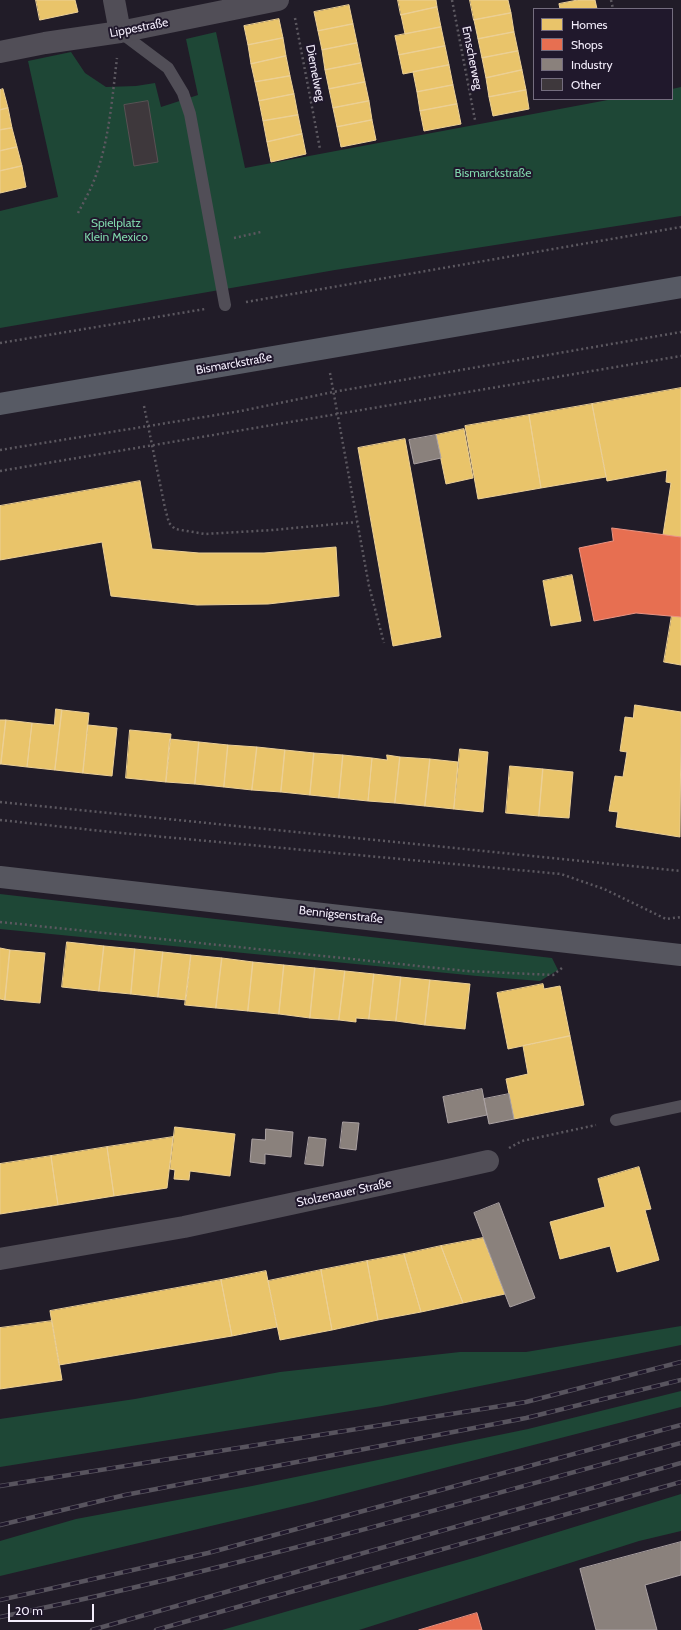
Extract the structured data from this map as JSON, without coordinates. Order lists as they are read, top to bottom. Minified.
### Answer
{"streets":{"main road":["Bismarckstraße"],"street":["Lippestraße","Bennigsenstraße","Stolzenauer Straße"],"path":["Emscherweg","Diemelweg"]},"parks":["Bismarckstraße","Spielplatz Klein Mexico"],"legend":["Homes","Shops","Industry","Other"],"scale_bar":"20 m"}
